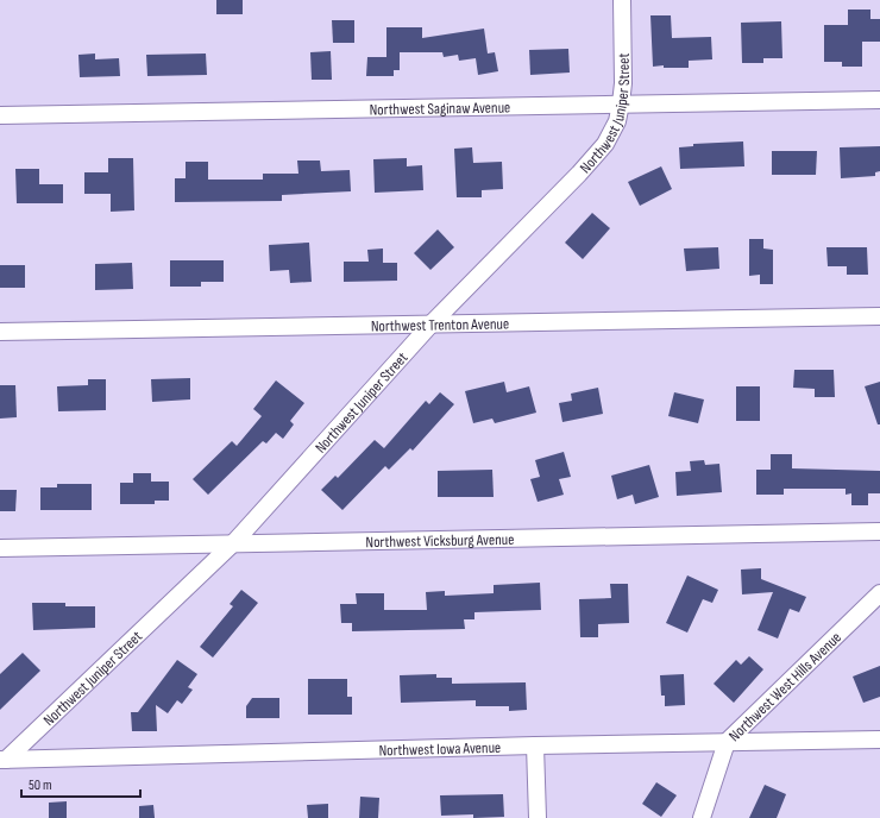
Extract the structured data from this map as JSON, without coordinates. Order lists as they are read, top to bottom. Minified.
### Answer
{"streets":{"street":["Northwest Saginaw Avenue","Northwest Juniper Street","Northwest Trenton Avenue","Northwest Vicksburg Avenue","Northwest West Hills Avenue","Northwest Iowa Avenue"]},"crossings":[["Northwest Saginaw Avenue","Northwest Juniper Street"],["Northwest Juniper Street","Northwest Trenton Avenue"],["Northwest Juniper Street","Northwest Vicksburg Avenue"],["Northwest Juniper Street","Northwest Iowa Avenue"],["Northwest West Hills Avenue","Northwest Iowa Avenue"]],"scale_bar":"50 m"}
